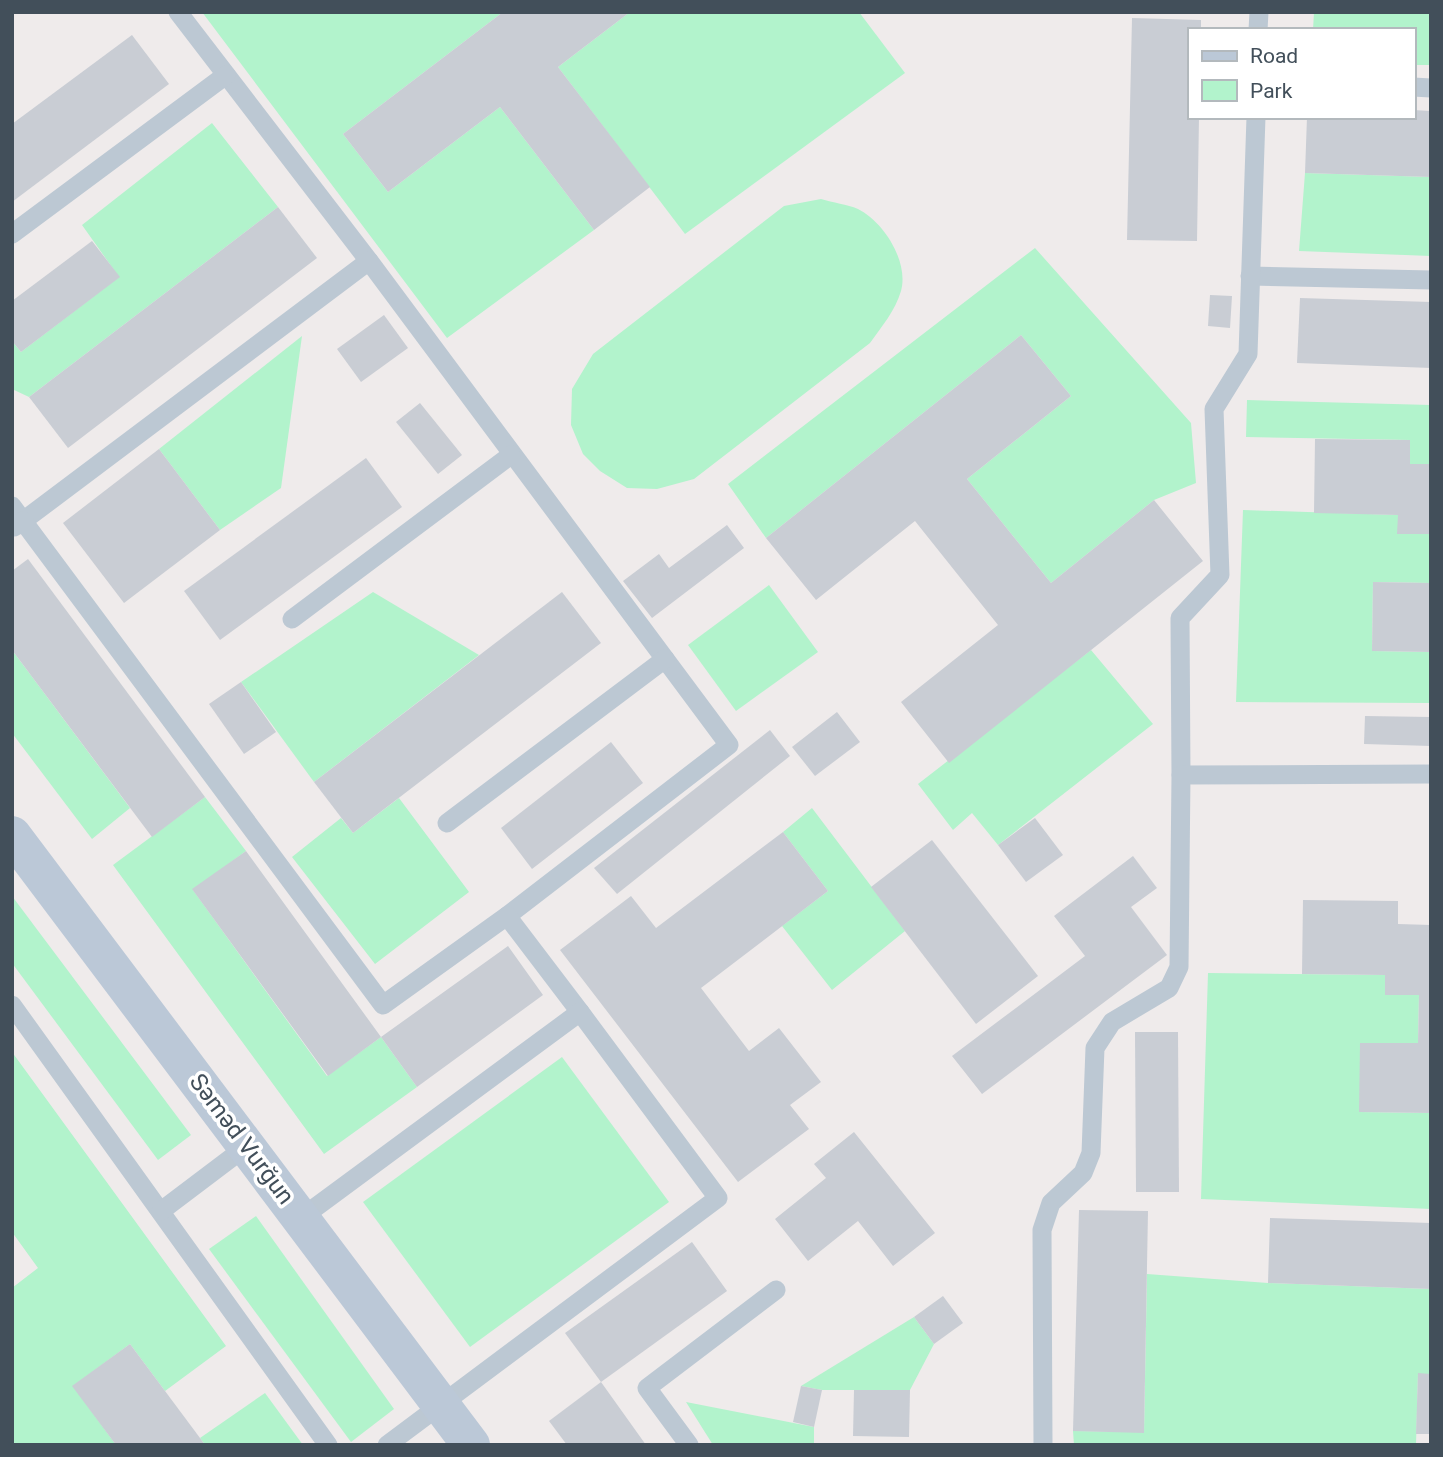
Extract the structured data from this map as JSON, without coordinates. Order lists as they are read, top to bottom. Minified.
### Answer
{"streets":{"main road":["Səməd Vurğun"]},"legend":["Road","Park"]}
